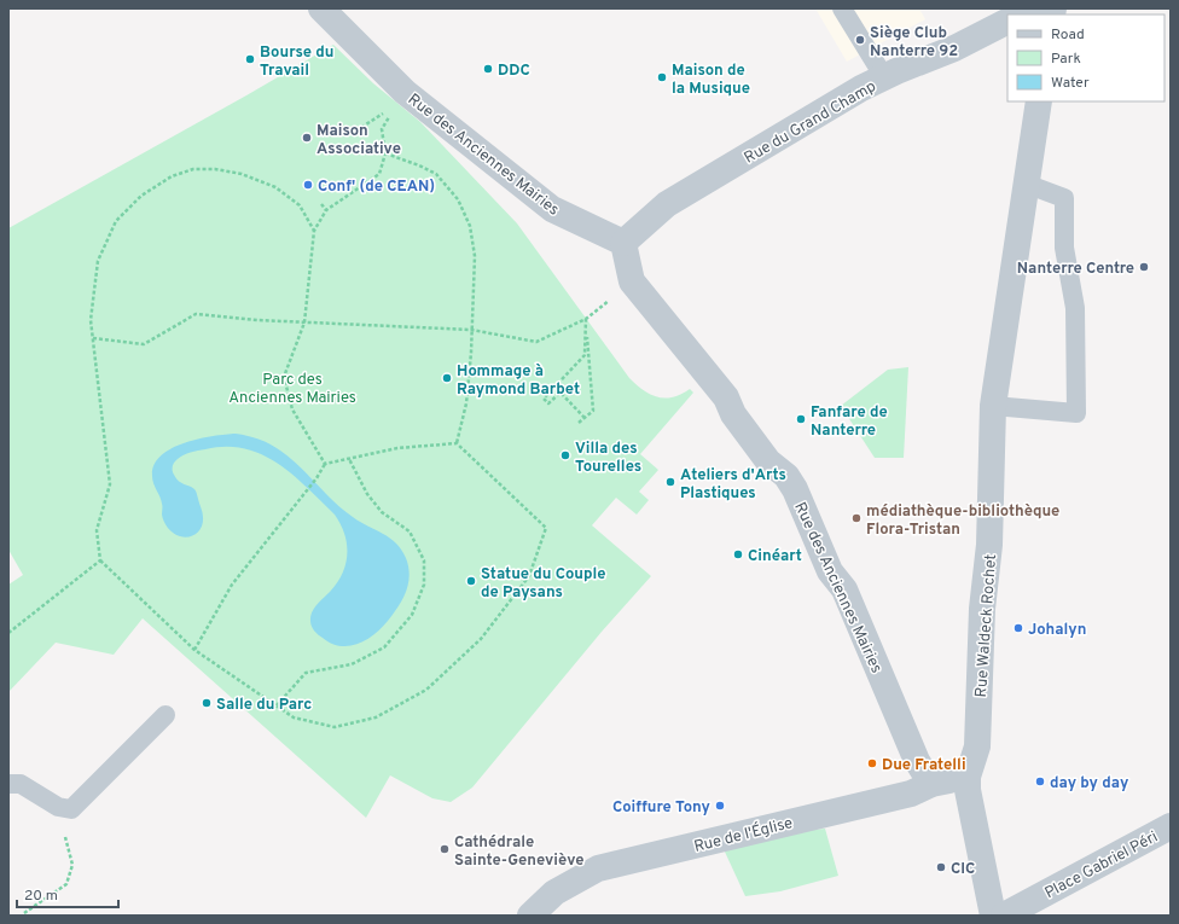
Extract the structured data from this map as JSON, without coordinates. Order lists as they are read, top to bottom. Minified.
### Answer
{"streets":{"street":["Rue du Grand Champ","Rue des Anciennes Mairies","Rue Waldeck Rochet","Rue de l'Église","Place Gabriel Péri"]},"crossings":[["Rue du Grand Champ","Rue des Anciennes Mairies"],["Rue des Anciennes Mairies","Rue de l'Église"],["Rue Waldeck Rochet","Rue de l'Église"]],"parks":["Parc des Anciennes Mairies"],"places":["Siège Club Nanterre 92","Bourse du Travail","DDC","Maison de la Musique","Maison Associative","Conf' (de CEAN)","Nanterre Centre","Hommage à Raymond Barbet","Fanfare de Nanterre","Villa des Tourelles","Ateliers d'Arts Plastiques","médiathèque-bibliothèque Flora-Tristan","Cinéart","Statue du Couple de Paysans","Johalyn","Salle du Parc","Due Fratelli","day by day","Coiffure Tony","Cathédrale Sainte-Geneviève","CIC"],"legend":["Road","Park","Water"],"scale_bar":"20 m"}
